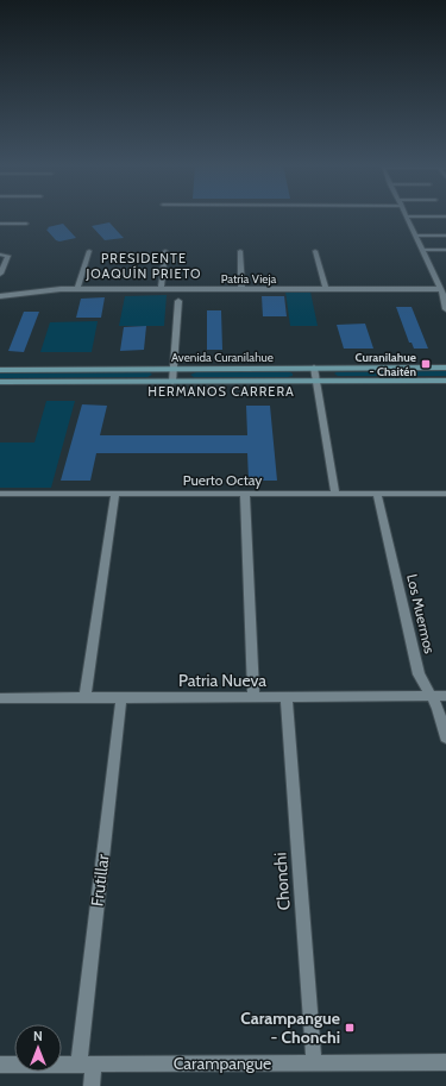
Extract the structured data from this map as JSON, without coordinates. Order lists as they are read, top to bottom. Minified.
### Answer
{"streets":{"main road":["Avenida Curanilahue"],"street":["Patria Vieja","Puerto Octay","Los Muermos","Patria Nueva","Frutillar","Chonchi","Carampangue"]},"crossings":[["Puerto Octay","Los Muermos"],["Los Muermos","Patria Nueva"],["Patria Nueva","Frutillar"],["Patria Nueva","Chonchi"],["Frutillar","Carampangue"],["Chonchi","Carampangue"]],"districts":["PRESIDENTE JOAQUÍN PRIETO","HERMANOS CARRERA"],"places":{"transit":["Curanilahue - Chaitén","Carampangue - Chonchi"]},"north":"top"}
